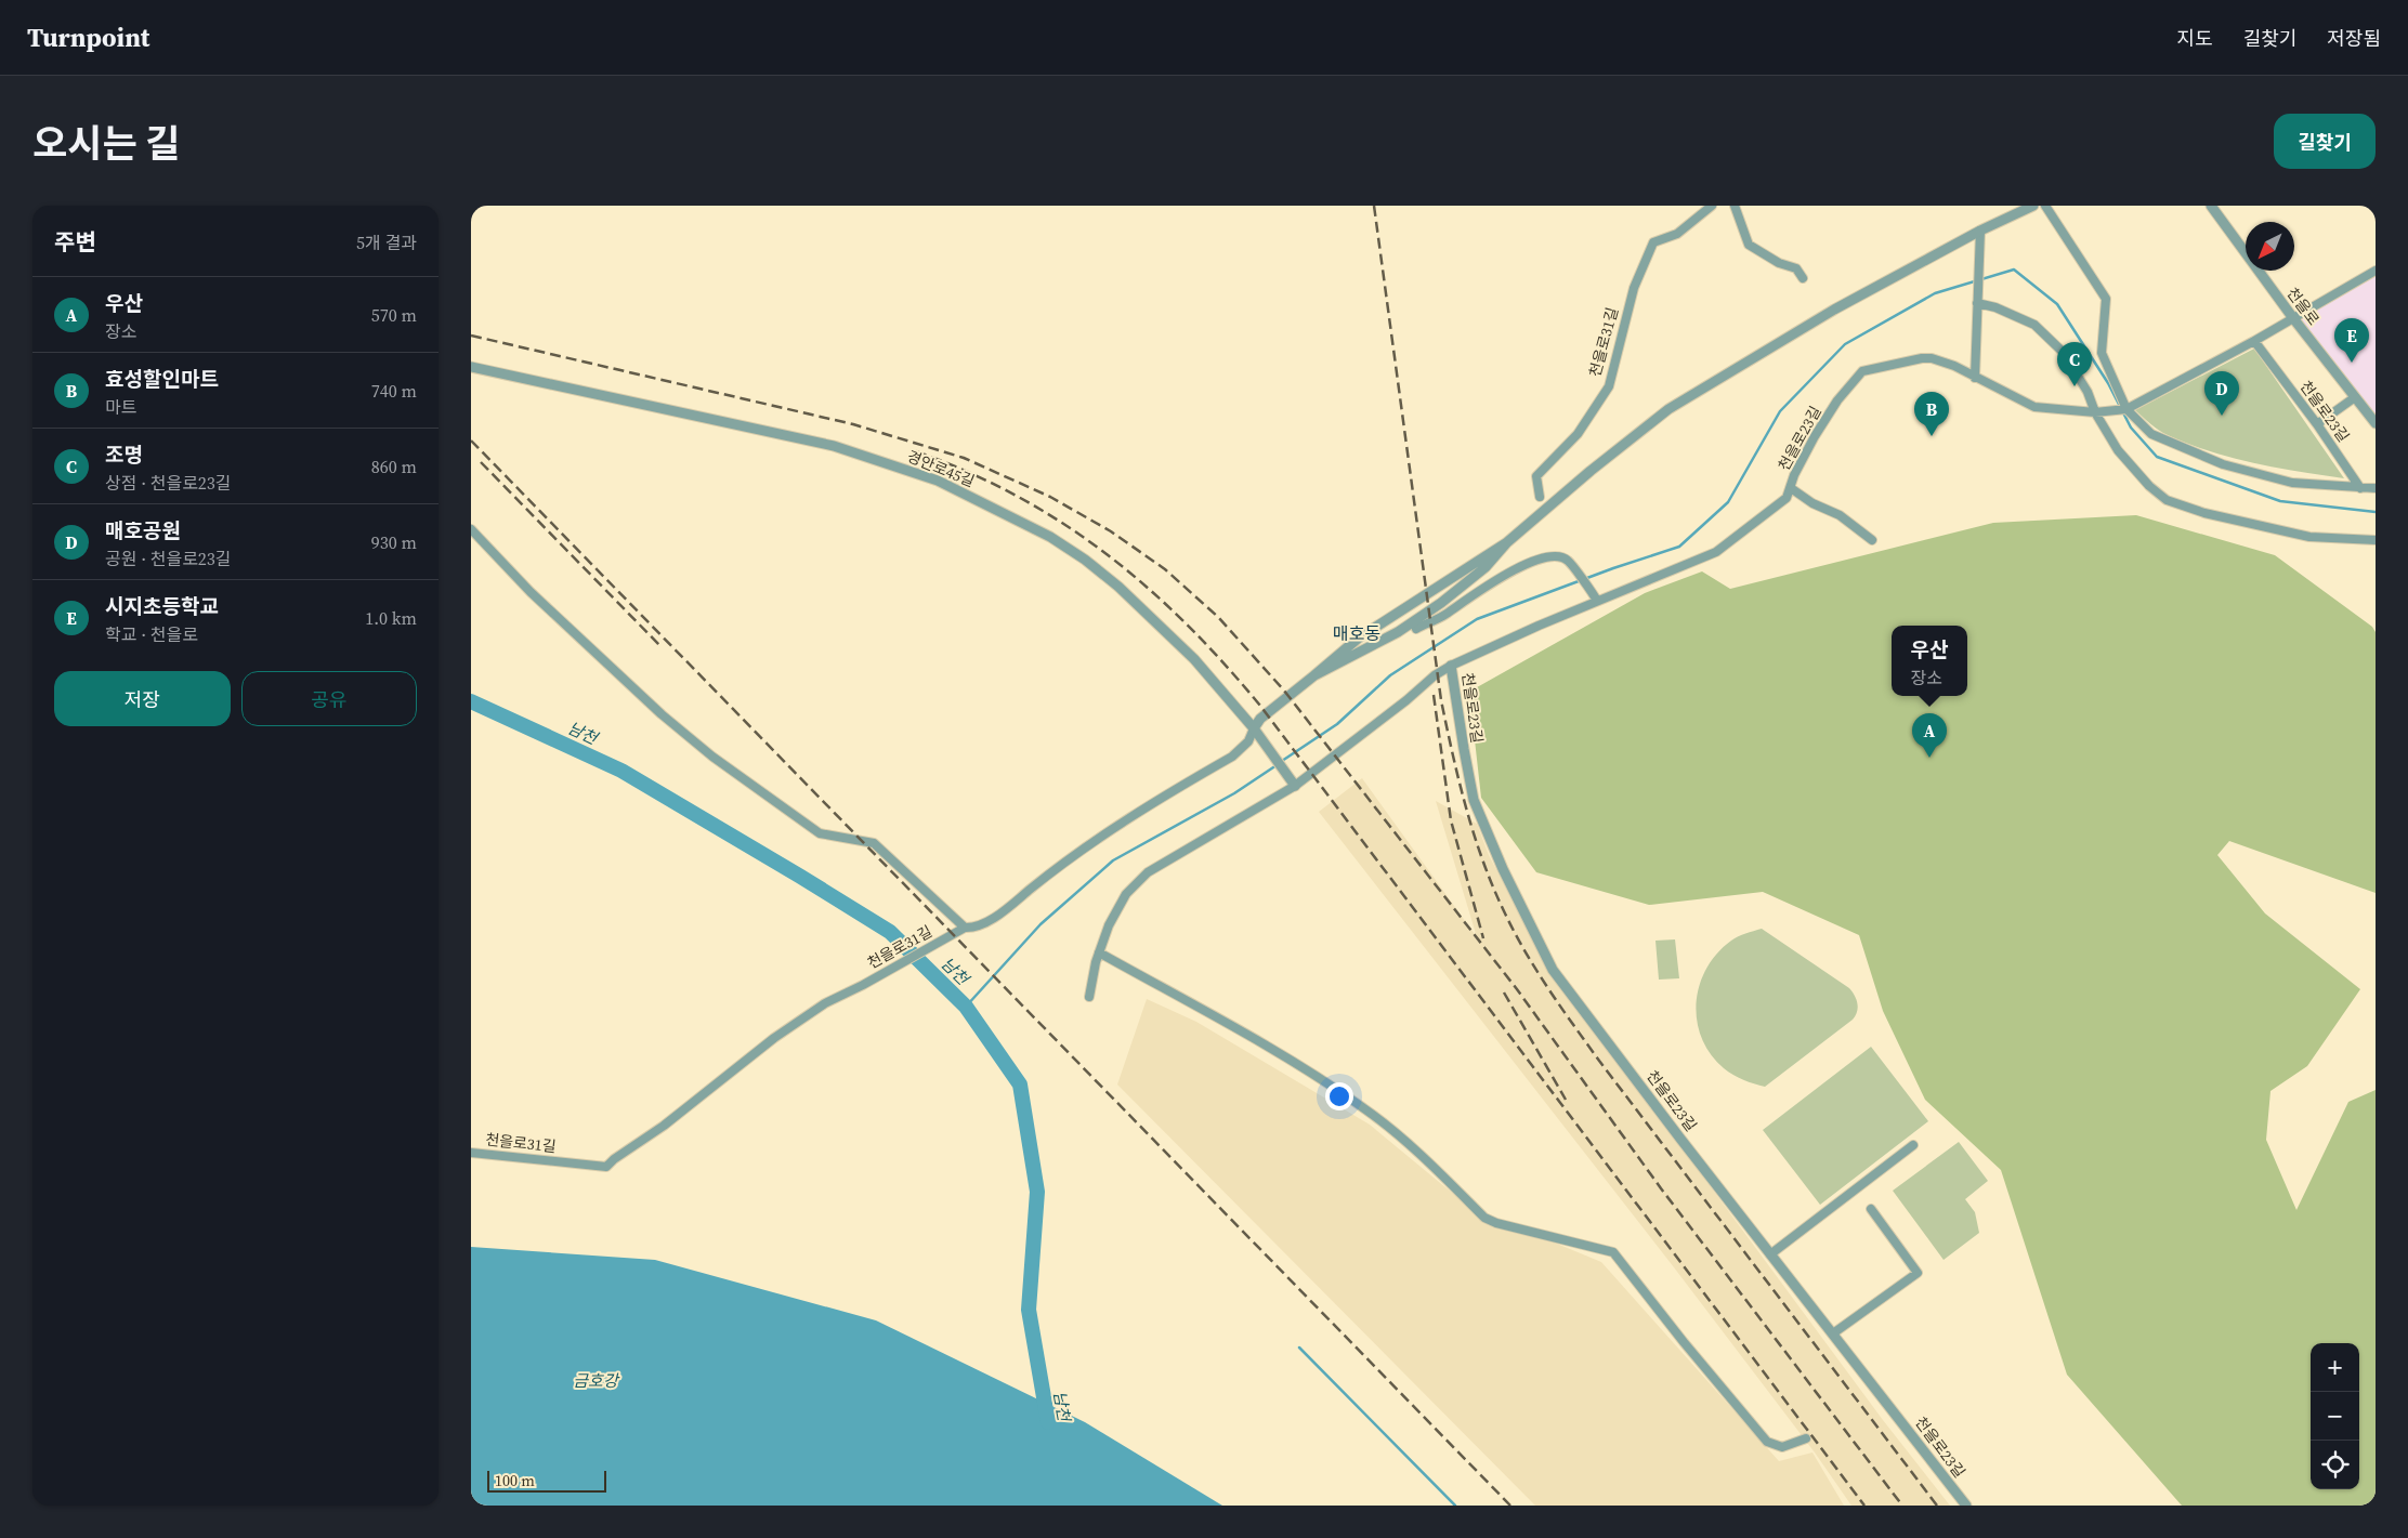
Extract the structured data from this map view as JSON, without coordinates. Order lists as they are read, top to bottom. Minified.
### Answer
{"streets":{"street":["천을로","천을로31길","천을로23길","경안로45길"]},"crossings":[["천을로31길","경안로45길"],["천을로23길","경안로45길"]],"districts":["매호동"],"water":["남천","금호강"],"scale_bar":"100 m","north":"bottom left","page":{"header":"Turnpoint","nav":["지도","길찾기","저장됨"],"title":"오시는 길","buttons":["길찾기",["저장","공유"]],"heading":["주변","5개 결과"],"list":[{"mark":"A","name":"우산","note":"장소","value":"570 m"},{"mark":"B","name":"효성할인마트","note":"마트","value":"740 m"},{"mark":"C","name":"조명","note":"상점 · 천을로23길","value":"860 m"},{"mark":"D","name":"매호공원","note":"공원 · 천을로23길","value":"930 m"},{"mark":"E","name":"시지초등학교","note":"학교 · 천을로","value":"1.0 km"}],"pins":["E","C","D","B","A"],"popup":["우산","장소"],"map_buttons":["+","−"],"scale":"100 m"}}
